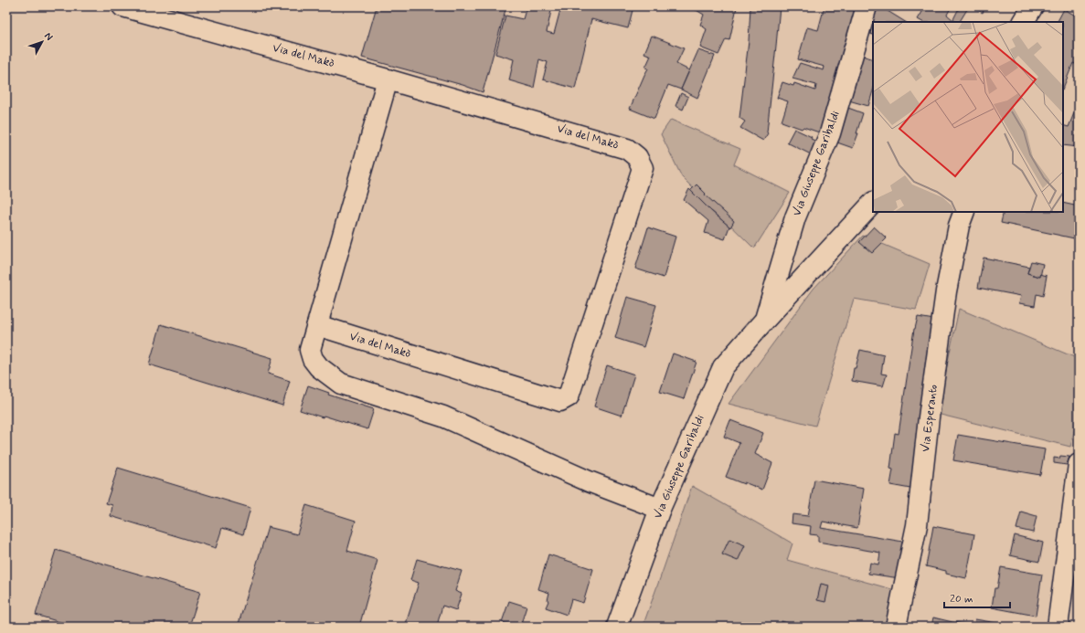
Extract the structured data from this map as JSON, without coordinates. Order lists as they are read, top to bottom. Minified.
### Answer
{"streets":{"street":["Via del Makò","Via Giuseppe Garibaldi","Via Esperanto"]},"scale_bar":"20 m","north":"top right"}
